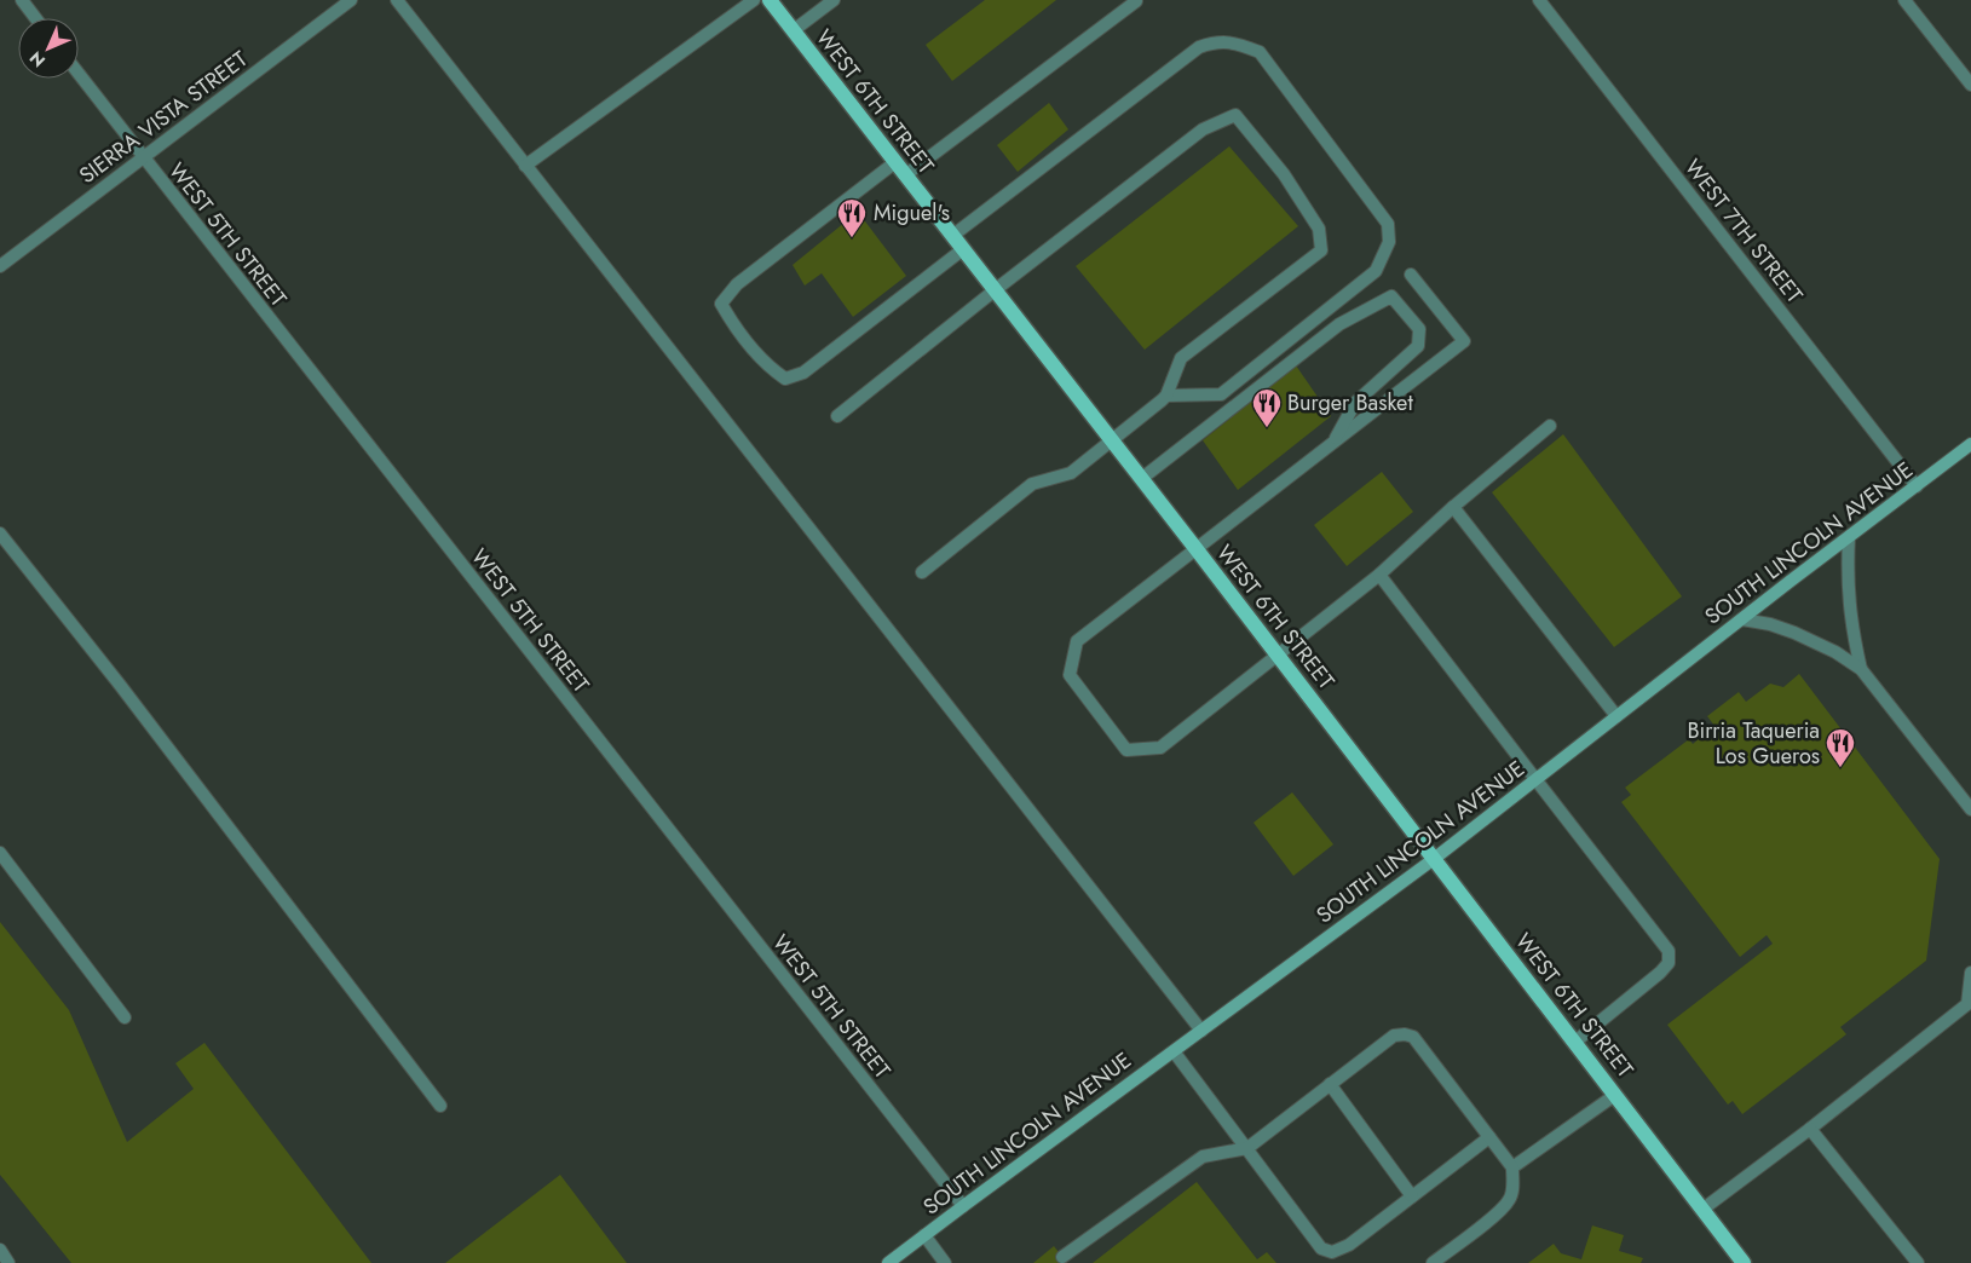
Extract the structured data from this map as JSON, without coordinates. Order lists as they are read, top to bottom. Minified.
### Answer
{"streets":{"main road":["WEST 6TH STREET","SOUTH LINCOLN AVENUE"],"street":["SIERRA VISTA STREET","WEST 7TH STREET","WEST 5TH STREET"]},"crossings":[["WEST 6TH STREET","SOUTH LINCOLN AVENUE"],["SIERRA VISTA STREET","WEST 5TH STREET"],["WEST 7TH STREET","SOUTH LINCOLN AVENUE"],["WEST 5TH STREET","SOUTH LINCOLN AVENUE"]],"places":{"restaurant":["Miguel's","Burger Basket","Birria Taqueria Los Gueros"]},"north":"bottom left"}
